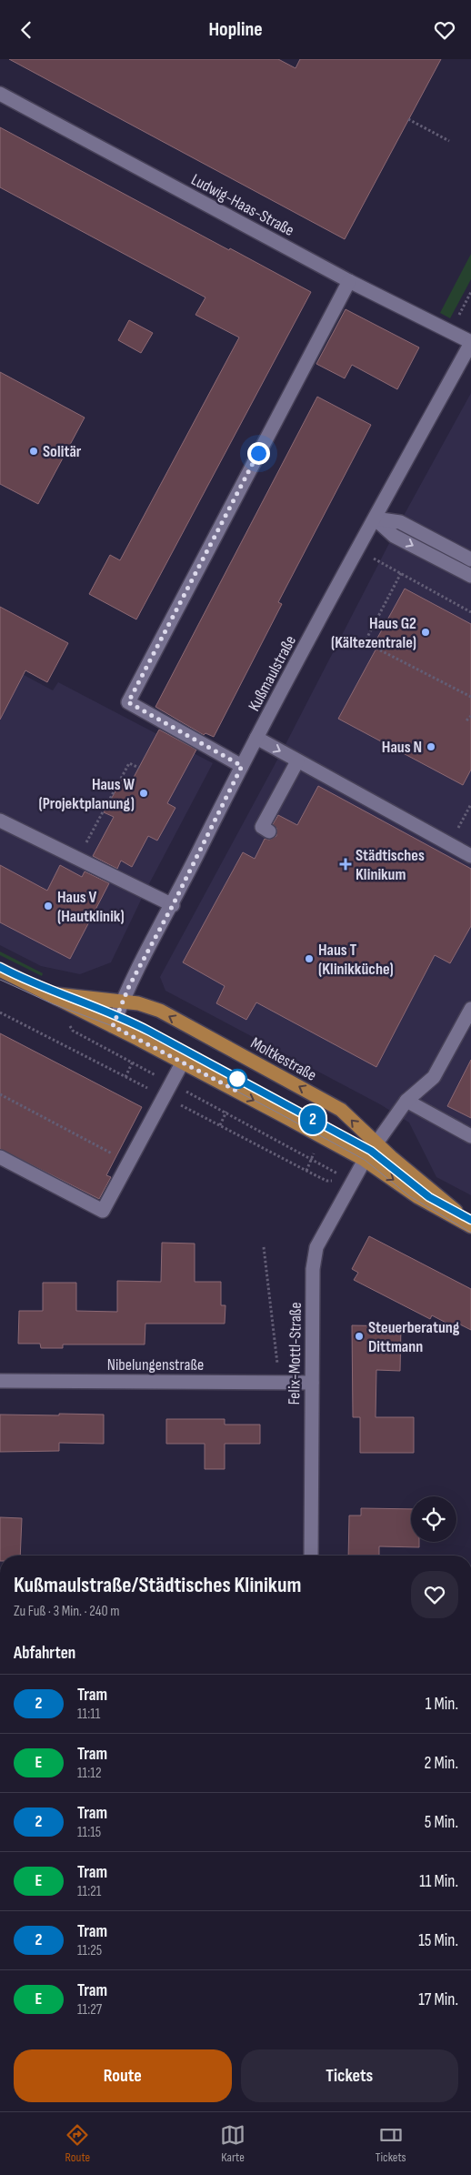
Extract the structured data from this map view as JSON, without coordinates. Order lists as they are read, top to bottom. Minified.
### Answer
{"streets":{"main road":["Moltkestraße"],"street":["Ludwig-Haas-Straße","Kußmaulstraße","Felix-Mottl-Straße","Nibelungenstraße"]},"crossings":[["Ludwig-Haas-Straße","Kußmaulstraße"],["Kußmaulstraße","Moltkestraße"],["Moltkestraße","Felix-Mottl-Straße"],["Felix-Mottl-Straße","Nibelungenstraße"]],"places":{"other":["Solitär","Haus G2 (Kältezentrale)","Haus N","Haus W (Projektplanung)","Haus V (Hautklinik)","Haus T (Klinikküche)","Steuerberatung Dittmann"],"health":["Städtisches Klinikum"]},"lines":["tram line 2"],"page":{"header":"Hopline","on_map":"2","heading":[["Kußmaulstraße/Städtisches Klinikum","Zu Fuß · 3 Min. · 240 m"],"Abfahrten"],"list":[{"mark":"2","name":"Tram","note":"11:11","value":"1 Min."},{"mark":"E","name":"Tram","note":"11:12","value":"2 Min."},{"mark":"2","name":"Tram","note":"11:15","value":"5 Min."},{"mark":"E","name":"Tram","note":"11:21","value":"11 Min."},{"mark":"2","name":"Tram","note":"11:25","value":"15 Min."},{"mark":"E","name":"Tram","note":"11:27","value":"17 Min."}],"buttons":["Route","Tickets"],"tabs":["Route","Karte","Tickets"]}}
